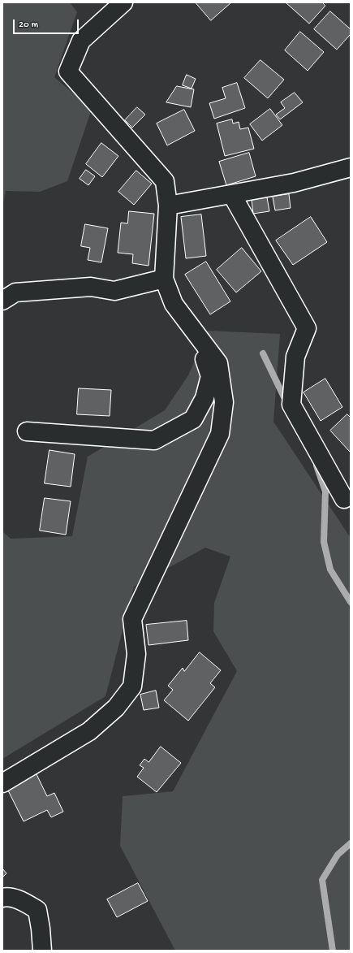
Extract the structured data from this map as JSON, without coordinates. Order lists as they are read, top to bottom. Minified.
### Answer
{"scale_bar":"20 m"}
